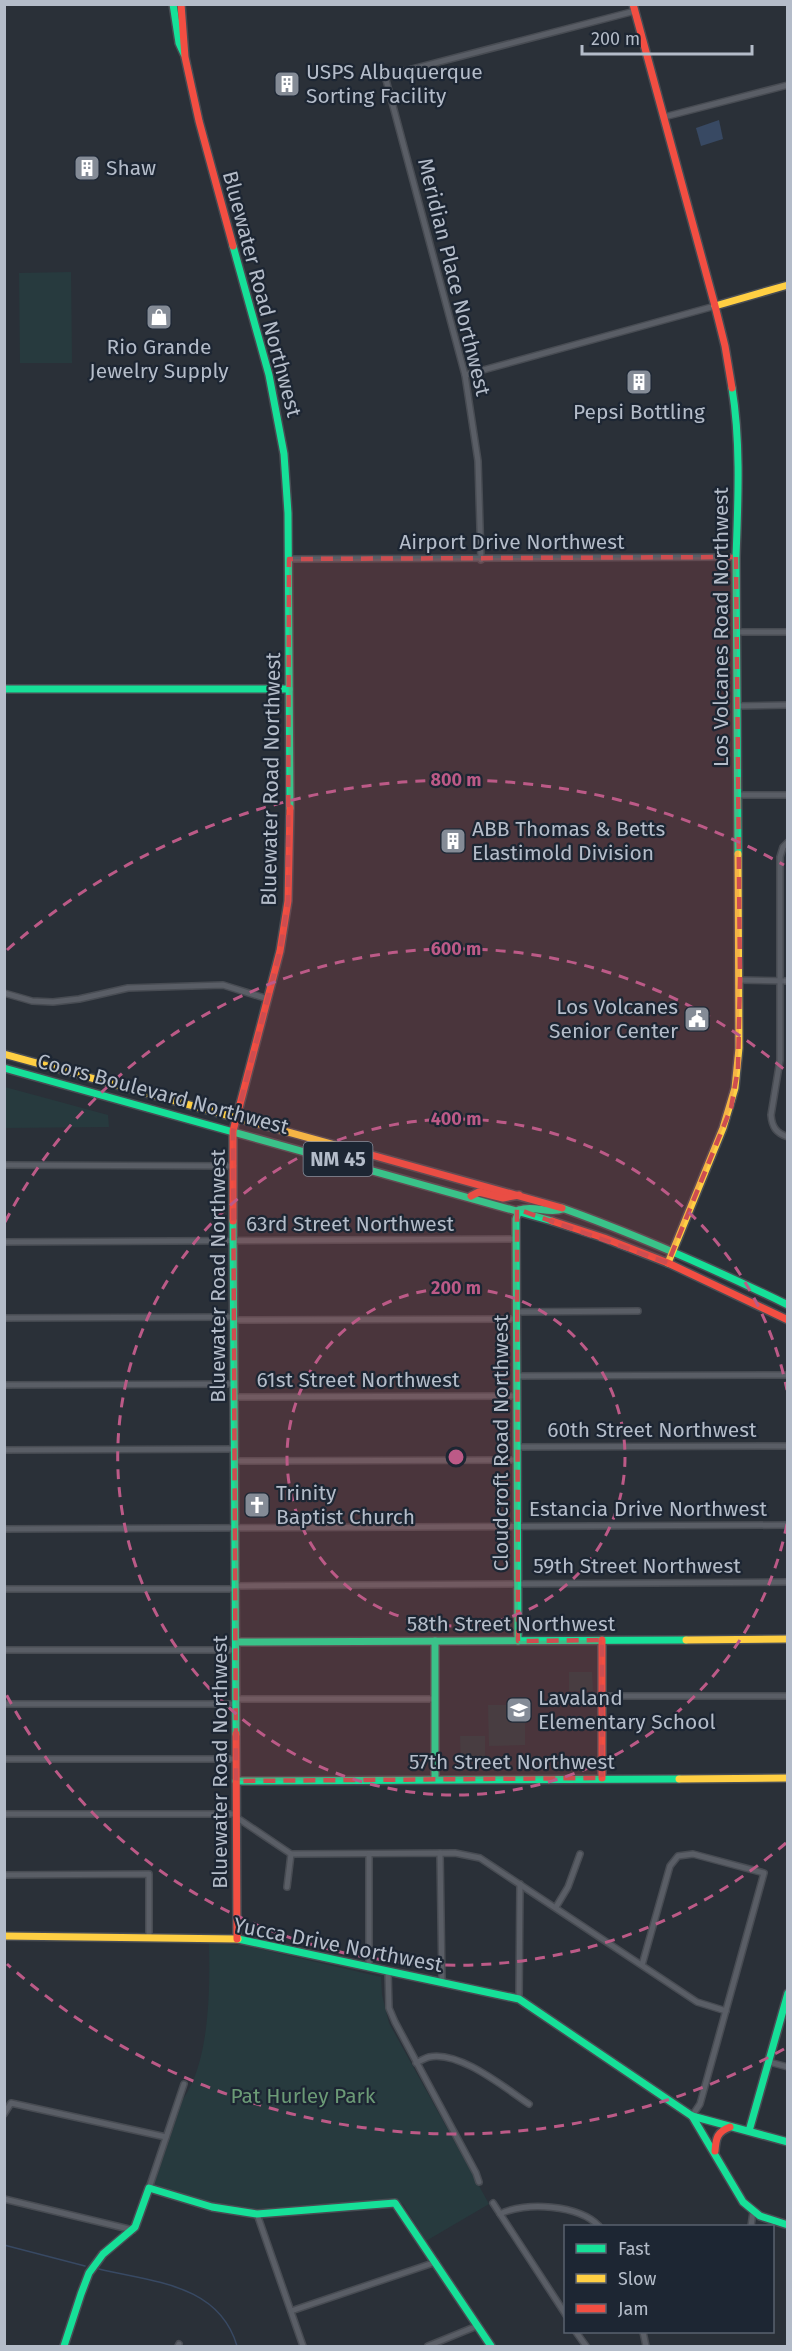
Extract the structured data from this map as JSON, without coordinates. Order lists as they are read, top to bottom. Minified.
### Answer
{"streets":{"street":["Meridian Place Northwest","Bluewater Road Northwest","Airport Drive Northwest","Los Volcanes Road Northwest","Coors Boulevard Northwest","NM 45","63rd Street Northwest","61st Street Northwest","60th Street Northwest","Cloudcroft Road Northwest","Estancia Drive Northwest","59th Street Northwest","58th Street Northwest","57th Street Northwest","Yucca Drive Northwest"]},"crossings":[["Meridian Place Northwest","Airport Drive Northwest"],["Meridian Place Northwest","Los Volcanes Road Northwest"],["Bluewater Road Northwest","Airport Drive Northwest"],["Bluewater Road Northwest","Coors Boulevard Northwest"],["Bluewater Road Northwest","63rd Street Northwest"],["Bluewater Road Northwest","61st Street Northwest"],["Bluewater Road Northwest","Estancia Drive Northwest"],["Bluewater Road Northwest","59th Street Northwest"],["Bluewater Road Northwest","58th Street Northwest"],["Bluewater Road Northwest","57th Street Northwest"],["Bluewater Road Northwest","Yucca Drive Northwest"],["Airport Drive Northwest","Los Volcanes Road Northwest"],["Los Volcanes Road Northwest","Coors Boulevard Northwest"],["Coors Boulevard Northwest","Cloudcroft Road Northwest"],["63rd Street Northwest","Cloudcroft Road Northwest"],["61st Street Northwest","Cloudcroft Road Northwest"],["60th Street Northwest","Cloudcroft Road Northwest"],["Cloudcroft Road Northwest","Estancia Drive Northwest"],["Cloudcroft Road Northwest","59th Street Northwest"],["Cloudcroft Road Northwest","58th Street Northwest"]],"parks":["Pat Hurley Park"],"places":{"building":["USPS Albuquerque Sorting Facility","Shaw","Pepsi Bottling","ABB Thomas & Betts Elastimold Division"],"shop":["Rio Grande Jewelry Supply"],"public building":["Los Volcanes Senior Center"],"church":["Trinity Baptist Church"],"school or university":["Lavaland Elementary School"]},"legend":["Fast","Slow","Jam"],"scale_bar":"200 m","rings":["800 m","600 m","400 m","200 m"]}
